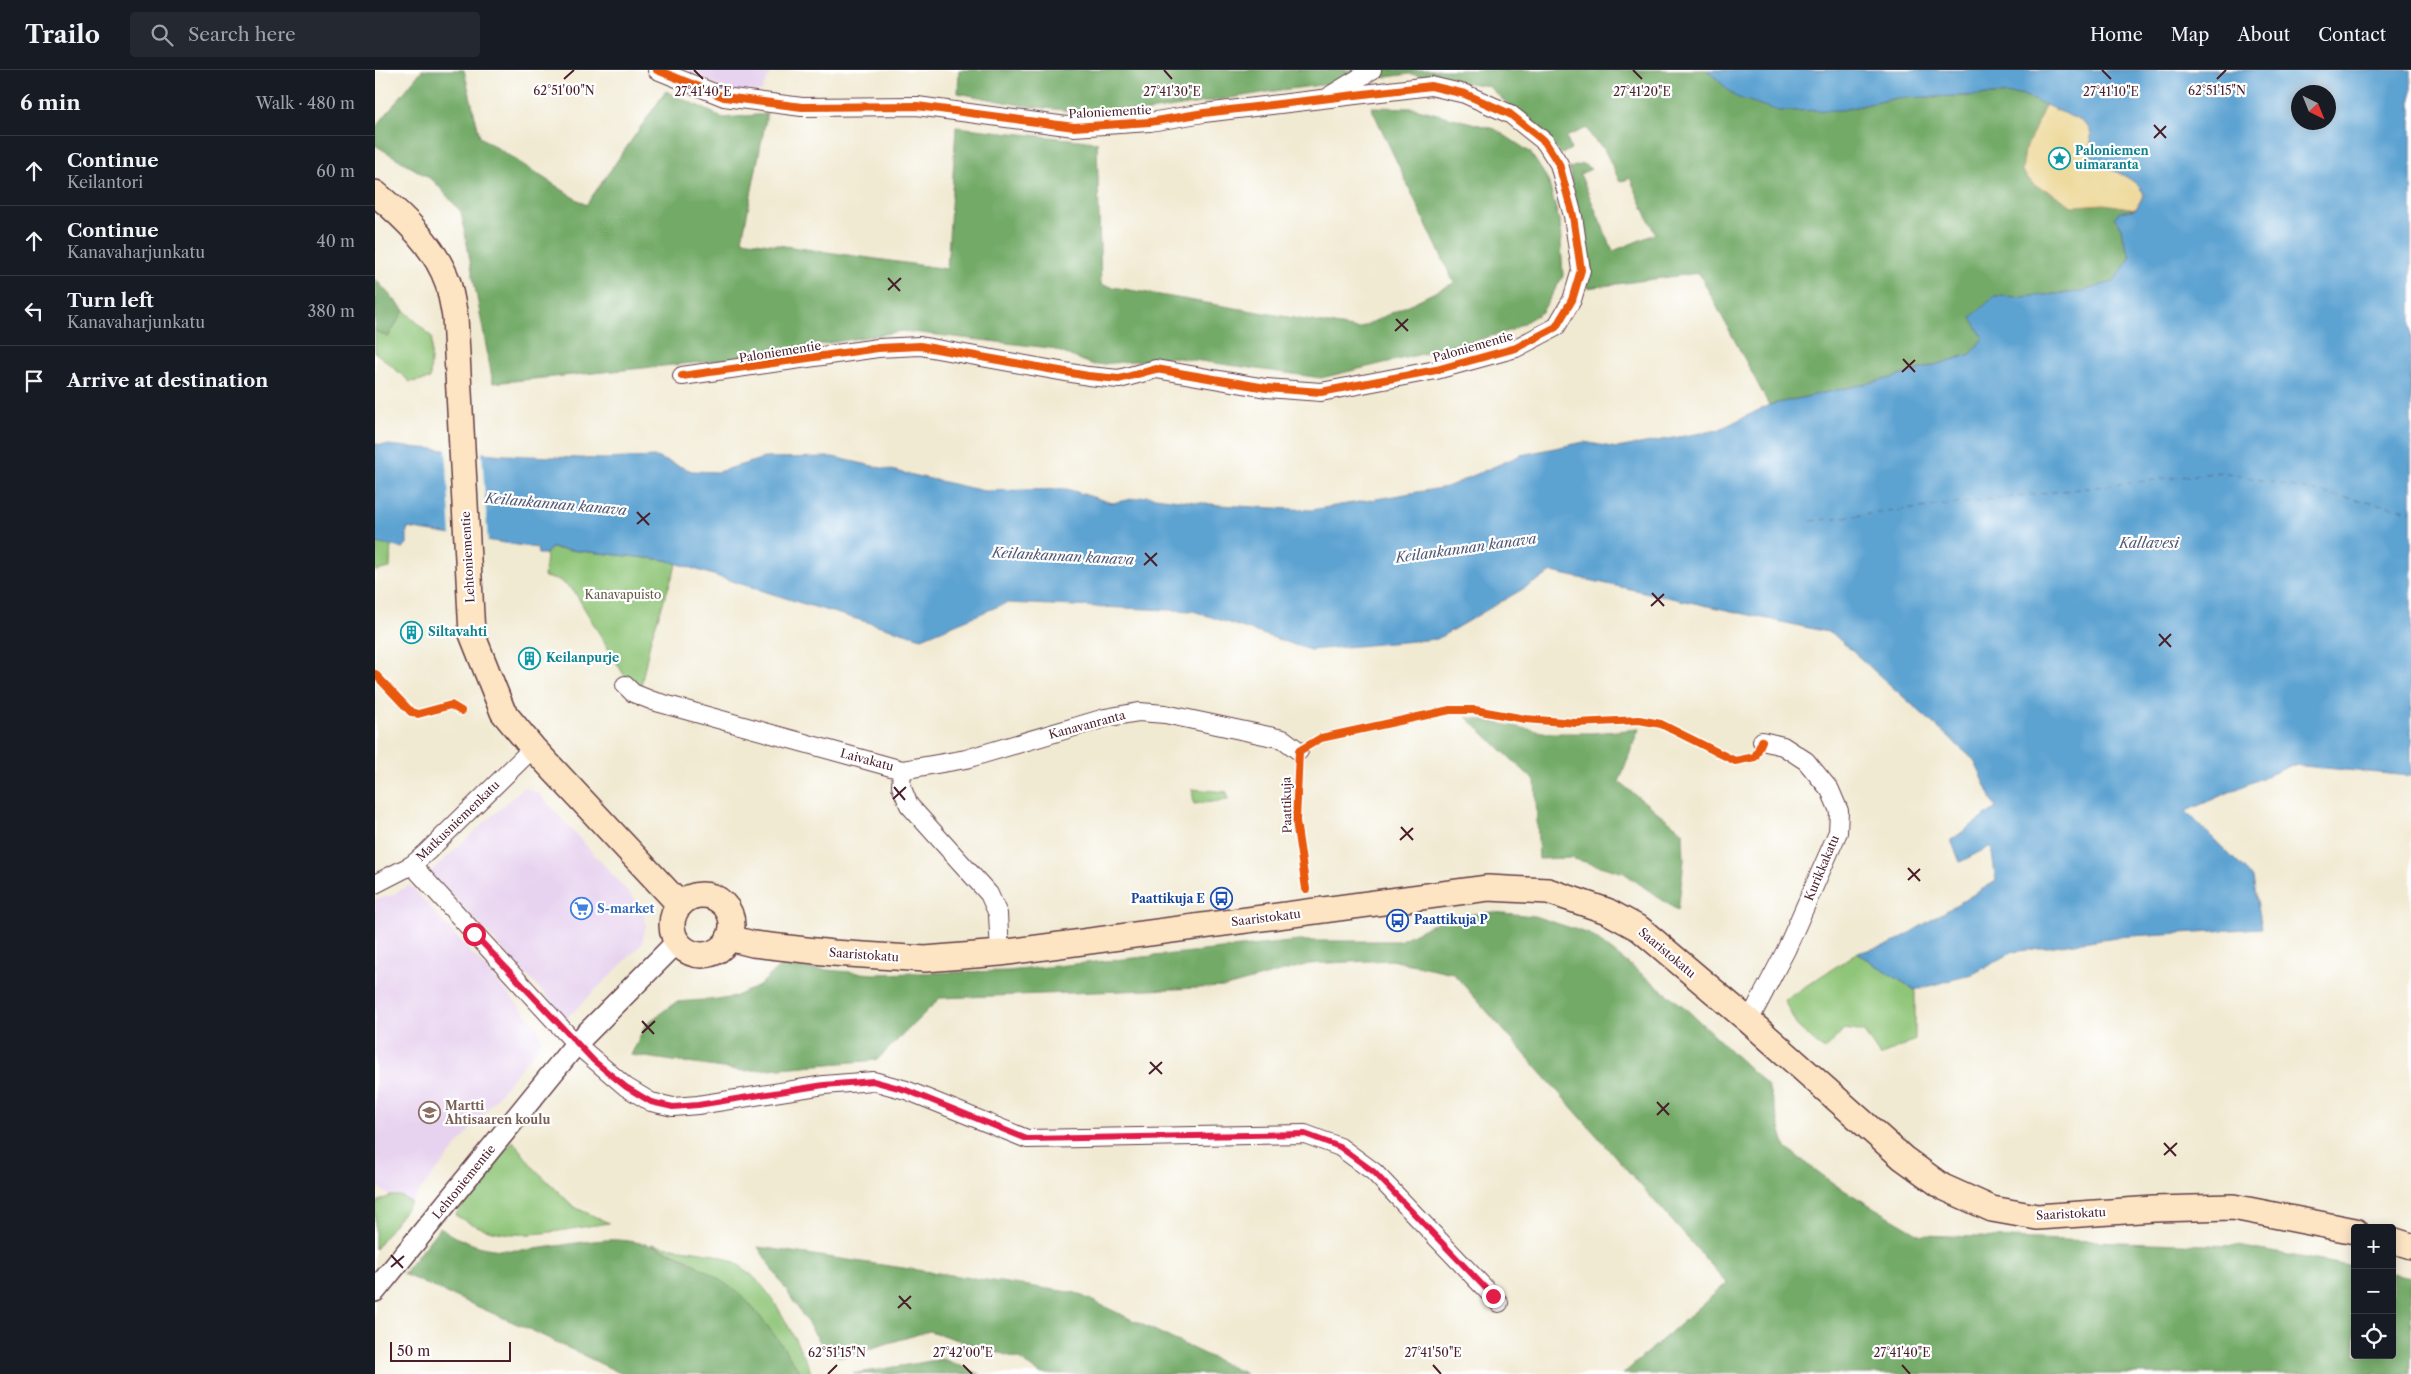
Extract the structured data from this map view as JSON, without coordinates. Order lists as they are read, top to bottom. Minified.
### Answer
{"streets":{"main road":["Lehtoniementie","Saaristokatu"],"street":["Paloniementie","Kanavanranta","Laivakatu","Matkusniemenkatu","Kurikkakatu"],"cycle path":["Paattikuja"]},"crossings":[["Lehtoniementie","Matkusniemenkatu"],["Lehtoniementie","Saaristokatu"],["Kanavanranta","Laivakatu"],["Laivakatu","Saaristokatu"],["Kurikkakatu","Saaristokatu"]],"water":["Keilankannan kanava","Kallavesi"],"parks":["Kanavapuisto"],"places":{"place":["Paloniemen uimaranta"],"building":["Siltavahti","Keilanpurje"],"bus stop":["Paattikuja E","Paattikuja P"],"supermarket":["S-market"],"school or university":["Martti Ahtisaaren koulu"]},"scale_bar":"50 m","north":"bottom right","page":{"header":"Trailo","search":"Search here","nav":["Home","Map","About","Contact"],"heading":["6 min","Walk · 480 m"],"list":[["Continue","Keilantori","60 m"],["Continue","Kanavaharjunkatu","40 m"],["Turn left","Kanavaharjunkatu","380 m"],"Arrive at destination"],"map_buttons":["+","−"],"scale":"50 m"},"coordinates":["62°51'00\"N","62°51'15\"N","27°41'40\"E","27°41'30\"E","27°41'20\"E","27°41'10\"E","27°42'00\"E","27°41'50\"E"]}
